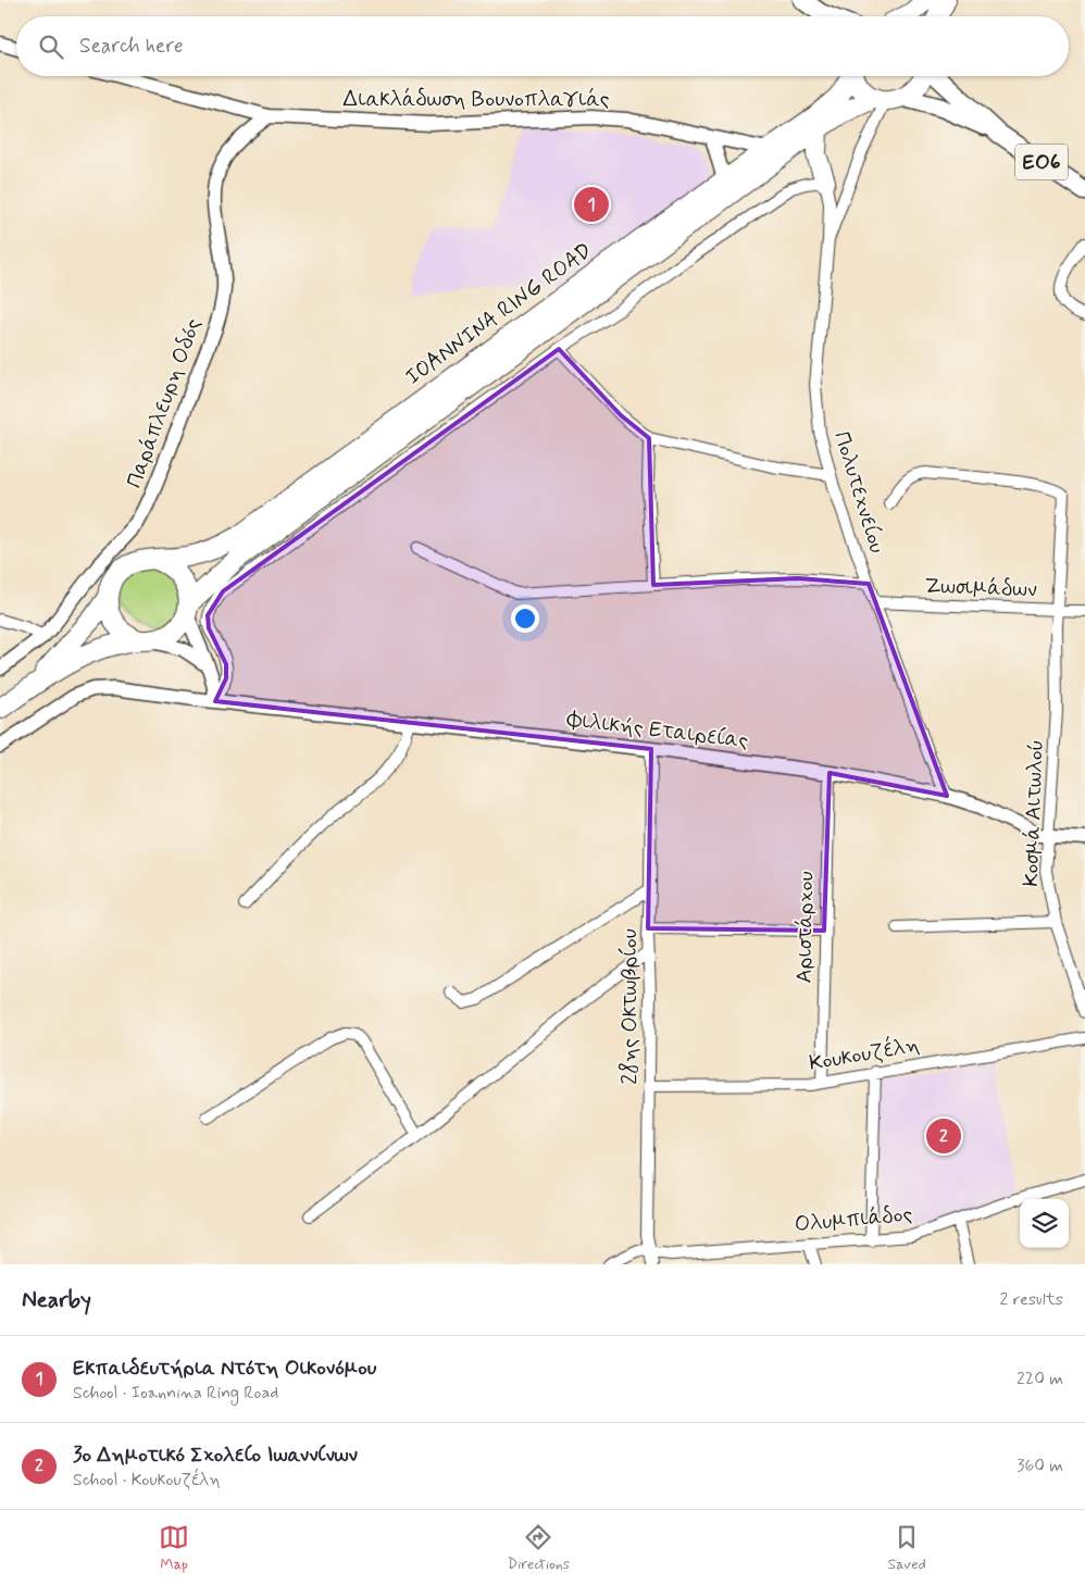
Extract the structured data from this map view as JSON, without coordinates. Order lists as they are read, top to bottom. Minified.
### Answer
{"streets":{"highway":["ΕΟ6","IOANNINA RING ROAD"],"street":["Διακλάδωση Βουνοπλαγιάς","Παράπλευρη Οδός","Πολυτεχνείου","Ζωσιμάδων","Φιλικής Εταιρείας","Κοσμά Αιτωλού","Αριστάρχου","28ης Οκτωβρίου","Κουκουζέλη","Ολυμπιάδος"]},"crossings":[["Διακλάδωση Βουνοπλαγιάς","IOANNINA RING ROAD"],["Διακλάδωση Βουνοπλαγιάς","Παράπλευρη Οδός"],["ΕΟ6","IOANNINA RING ROAD"],["ΕΟ6","Πολυτεχνείου"],["IOANNINA RING ROAD","Παράπλευρη Οδός"],["IOANNINA RING ROAD","Πολυτεχνείου"],["Πολυτεχνείου","Ζωσιμάδων"],["Πολυτεχνείου","Φιλικής Εταιρείας"],["Ζωσιμάδων","Κοσμά Αιτωλού"],["Φιλικής Εταιρείας","Κοσμά Αιτωλού"],["Φιλικής Εταιρείας","Αριστάρχου"],["Φιλικής Εταιρείας","28ης Οκτωβρίου"],["Αριστάρχου","Κουκουζέλη"],["28ης Οκτωβρίου","Κουκουζέλη"],["28ης Οκτωβρίου","Ολυμπιάδος"]],"page":{"search":"Search here","pins":["1","2"],"heading":["Nearby","2 results"],"list":[{"mark":"1","name":"Εκπαιδευτήρια Ντότη Οικονόμου","note":"School · Ioannina Ring Road","value":"220 m"},{"mark":"2","name":"3ο Δημοτικό Σχολείο Ιωαννίνων","note":"School · Κουκουζέλη","value":"360 m"}],"nav":["Map","Directions","Saved"]}}
